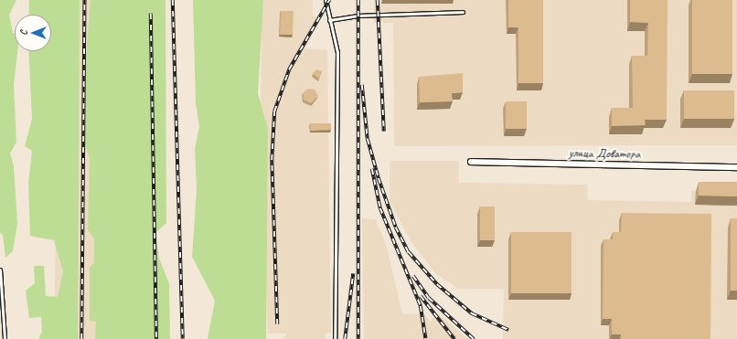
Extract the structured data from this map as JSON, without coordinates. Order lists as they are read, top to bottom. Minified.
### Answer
{"streets":{"street":["улица Доватора"]},"north":"left"}
